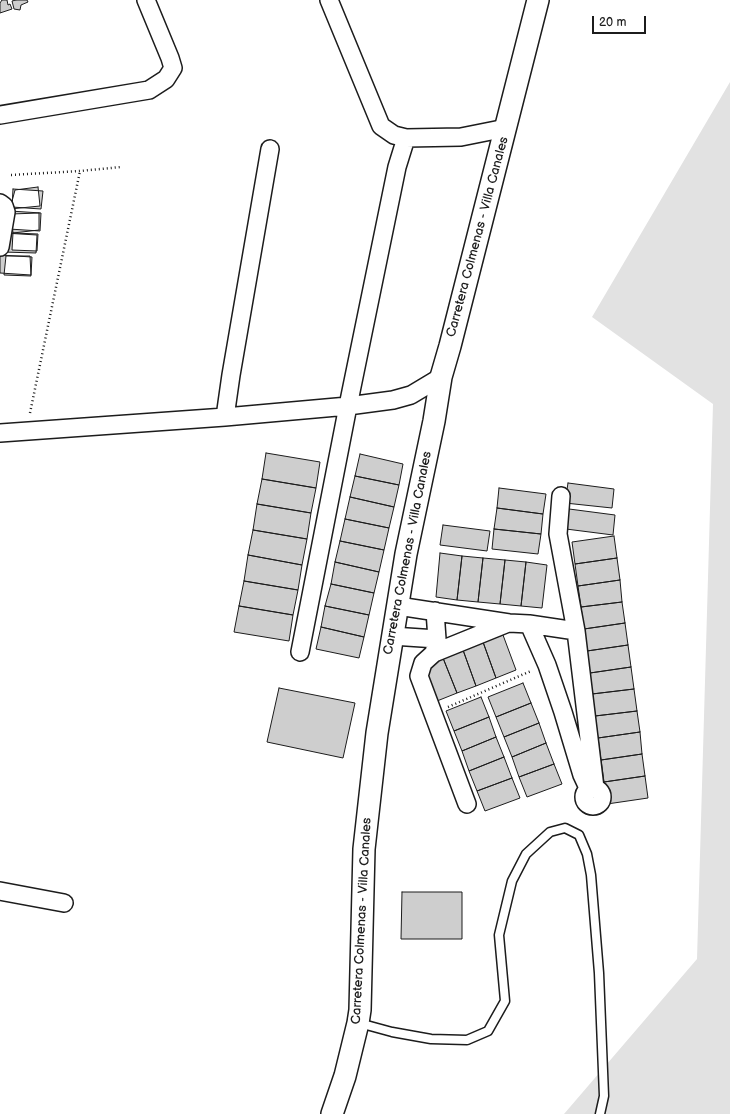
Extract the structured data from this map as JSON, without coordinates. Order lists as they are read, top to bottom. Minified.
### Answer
{"streets":{"street":["Carretera Colmenas - Villa Canales"]},"scale_bar":"20 m"}
